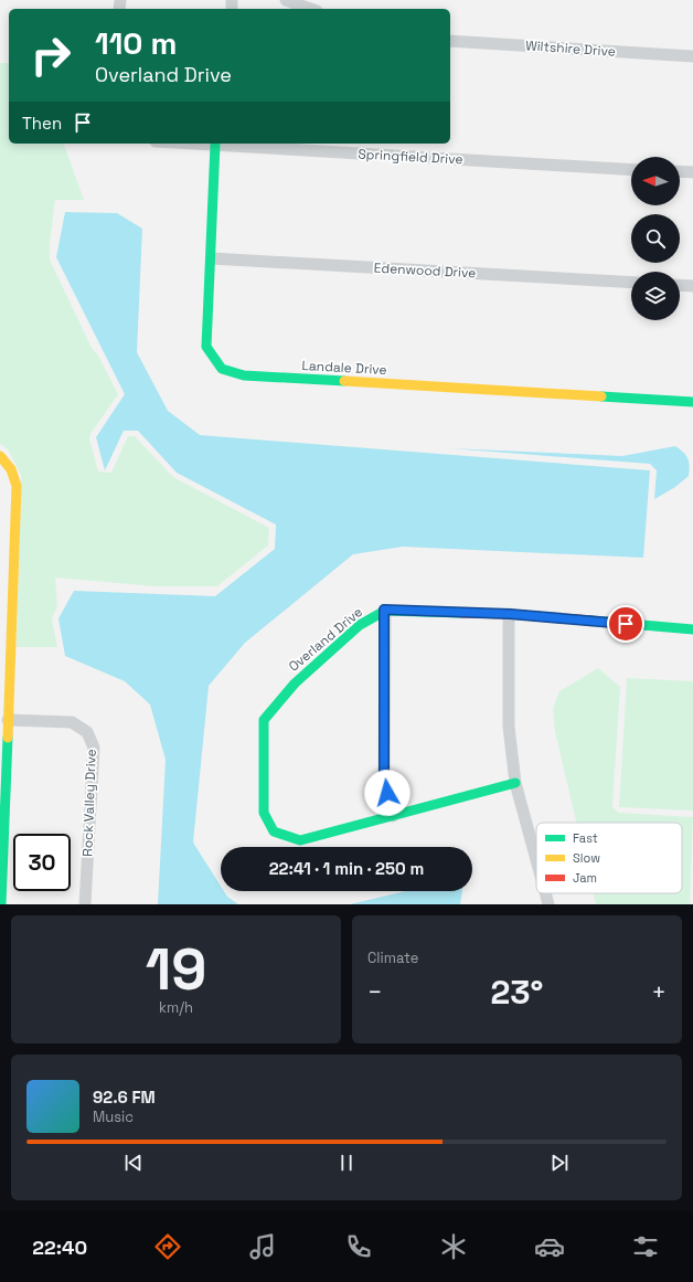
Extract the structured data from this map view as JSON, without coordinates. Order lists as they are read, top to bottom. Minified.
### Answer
{"streets":{"street":["Wiltshire Drive","Springfield Drive","Edenwood Drive","Landale Drive","Overland Drive","Rock Valley Drive"]},"crossings":[["Springfield Drive","Landale Drive"],["Edenwood Drive","Landale Drive"]],"legend":["Fast","Slow","Jam"],"north":"left","page":{"turn":["110 m","Overland Drive"],"then":"Then","limit":"30","trip":"22:41 · 1 min · 250 m","tile":[["19","km/h"],"Climate"],"heat":["−","23°","+"],"song":["92.6 FM","Music"],"tabs":"22:40"}}
